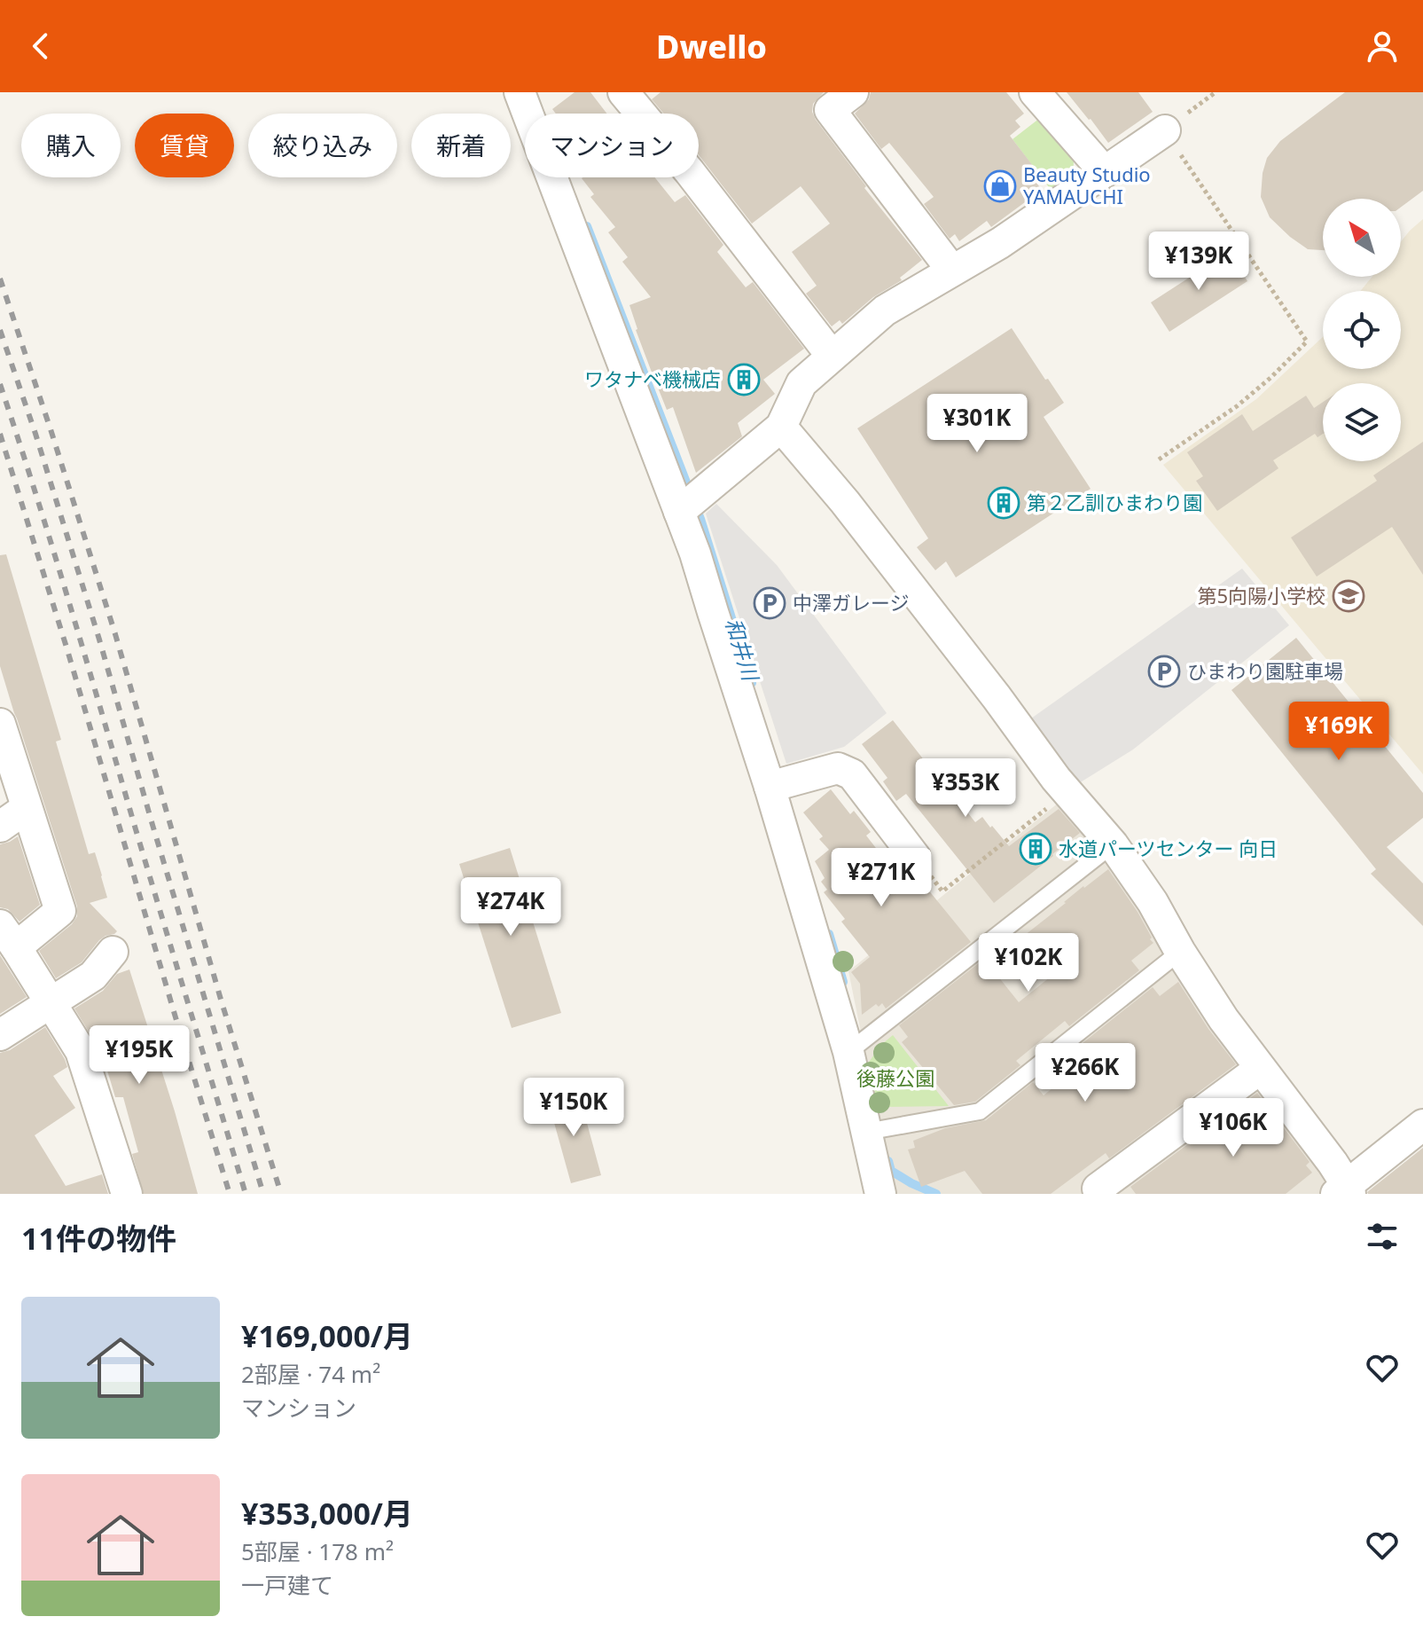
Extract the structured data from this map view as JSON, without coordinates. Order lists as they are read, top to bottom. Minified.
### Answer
{"water":["和井川"],"parks":["後藤公園"],"places":{"shop":["Beauty Studio YAMAUCHI"],"building":["ワタナベ機械店","第２乙訓ひまわり園","水道パーツセンター 向日"],"school or university":["第5向陽小学校"],"parking":["中澤ガレージ","ひまわり園駐車場"]},"north":"top left","page":{"header":"Dwello","chip":["購入","賃貸","絞り込み","新着","マンション"],"price":["¥139K","¥301K","¥169K","¥353K","¥271K","¥274K","¥102K","¥195K","¥266K","¥150K","¥106K"],"heading":"11件の物件","list":[{"name":"¥169,000/月","note":"2部屋 · 74 m² · マンション"},{"name":"¥353,000/月","note":"5部屋 · 178 m² · 一戸建て"}]}}
